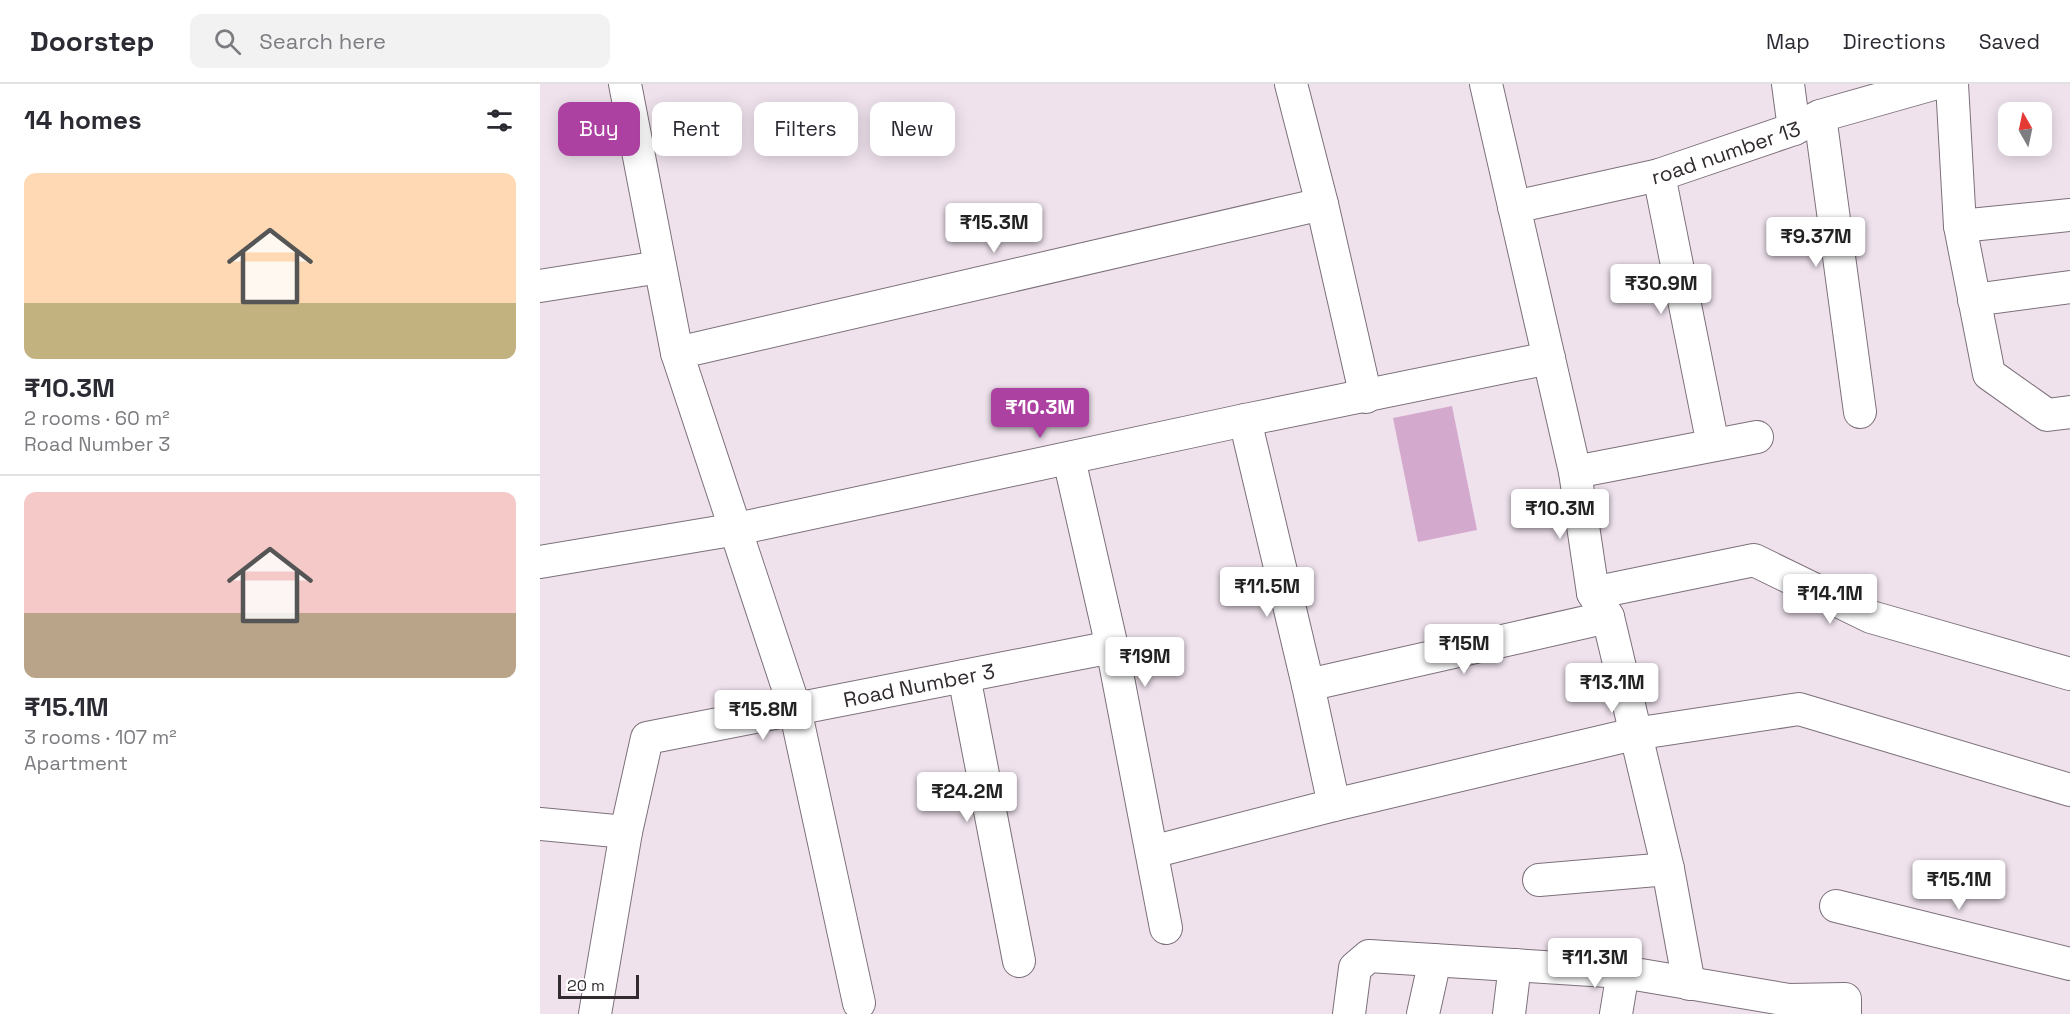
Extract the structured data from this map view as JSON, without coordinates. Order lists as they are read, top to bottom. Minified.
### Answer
{"streets":{"street":["road number 13","Road Number 3"]},"scale_bar":"20 m","north":"top","page":{"header":"Doorstep","search":"Search here","nav":["Map","Directions","Saved"],"heading":"14 homes","chip":["Buy","Rent","Filters","New"],"list":[{"name":"₹10.3M","note":"2 rooms · 60 m² · Road Number 3"},{"name":"₹15.1M","note":"3 rooms · 107 m² · Apartment"}],"price":["₹15.3M","₹9.37M","₹30.9M","₹10.3M","₹10.3M","₹11.5M","₹14.1M","₹15M","₹19M","₹13.1M","₹15.8M","₹24.2M","₹15.1M","₹11.3M"],"scale":"20 m"}}
